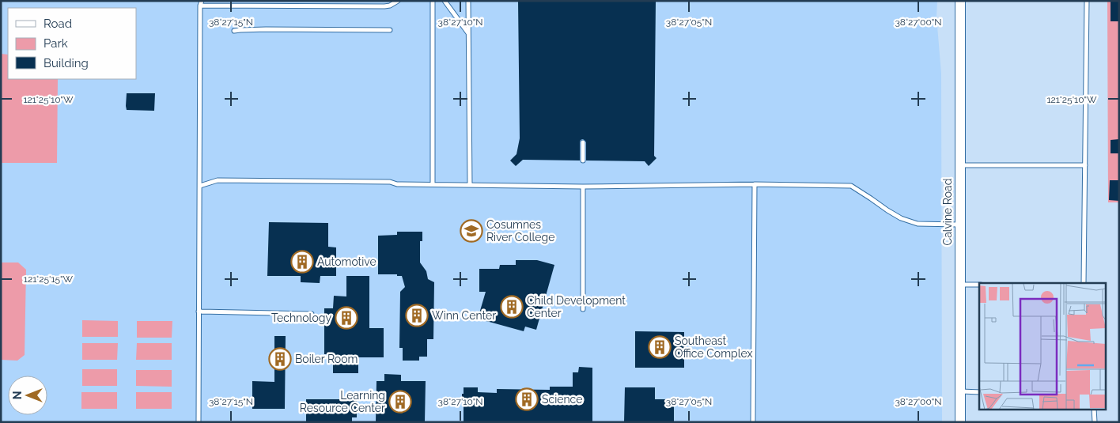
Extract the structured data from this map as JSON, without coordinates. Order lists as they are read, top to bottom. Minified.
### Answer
{"streets":{"street":["Calvine Road"]},"places":{"school or university":["Cosumnes River College"],"building":["Automotive","Child Development Center","Winn Center","Technology","Southeast Office Complex","Boiler Room","Science","Learning Resource Center"]},"legend":["Road","Park","Building"],"north":"left","coordinates":["38°27'15\"N","38°27'10\"N","38°27'05\"N","38°27'00\"N","121°25'10\"W","121°25'15\"W"]}
